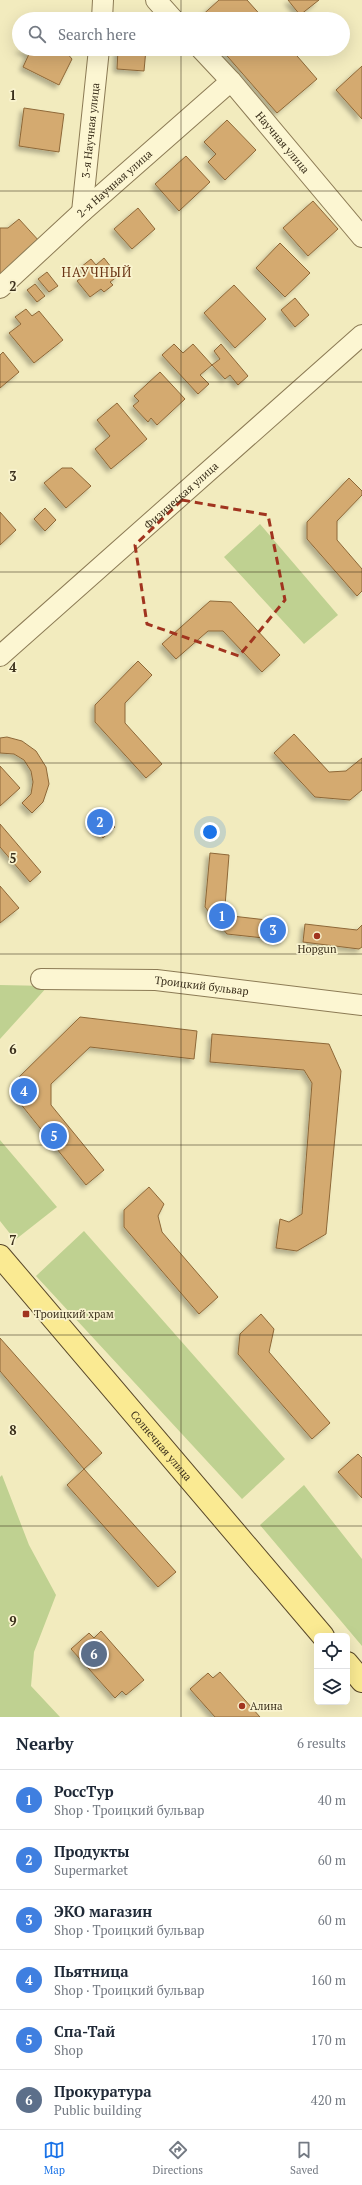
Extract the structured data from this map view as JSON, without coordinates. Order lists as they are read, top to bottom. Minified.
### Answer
{"streets":{"main road":["Солнечная улица"],"street":["3-я Научная улица","Научная улица","2-я Научная улица","Физическая улица","Троицкий бульвар"]},"crossings":[["3-я Научная улица","2-я Научная улица"],["Научная улица","2-я Научная улица"]],"districts":["НАУЧНЫЙ"],"places":{"other":["Hopgun","Алина"],"transit":["Троицкий храм"]},"page":{"search":"Search here","pins":["2","1","3","4","5","6"],"heading":["Nearby","6 results"],"list":[{"mark":"1","name":"РоссТур","note":"Shop · Троицкий бульвар","value":"40 m"},{"mark":"2","name":"Продукты","note":"Supermarket","value":"60 m"},{"mark":"3","name":"ЭКО магазин","note":"Shop · Троицкий бульвар","value":"60 m"},{"mark":"4","name":"Пьятница","note":"Shop · Троицкий бульвар","value":"160 m"},{"mark":"5","name":"Спа-Тай","note":"Shop","value":"170 m"},{"mark":"6","name":"Прокуратура","note":"Public building","value":"420 m"}],"nav":["Map","Directions","Saved"]},"grid":{"rows":["1","2","3","4","5","6","7","8","9"]}}
